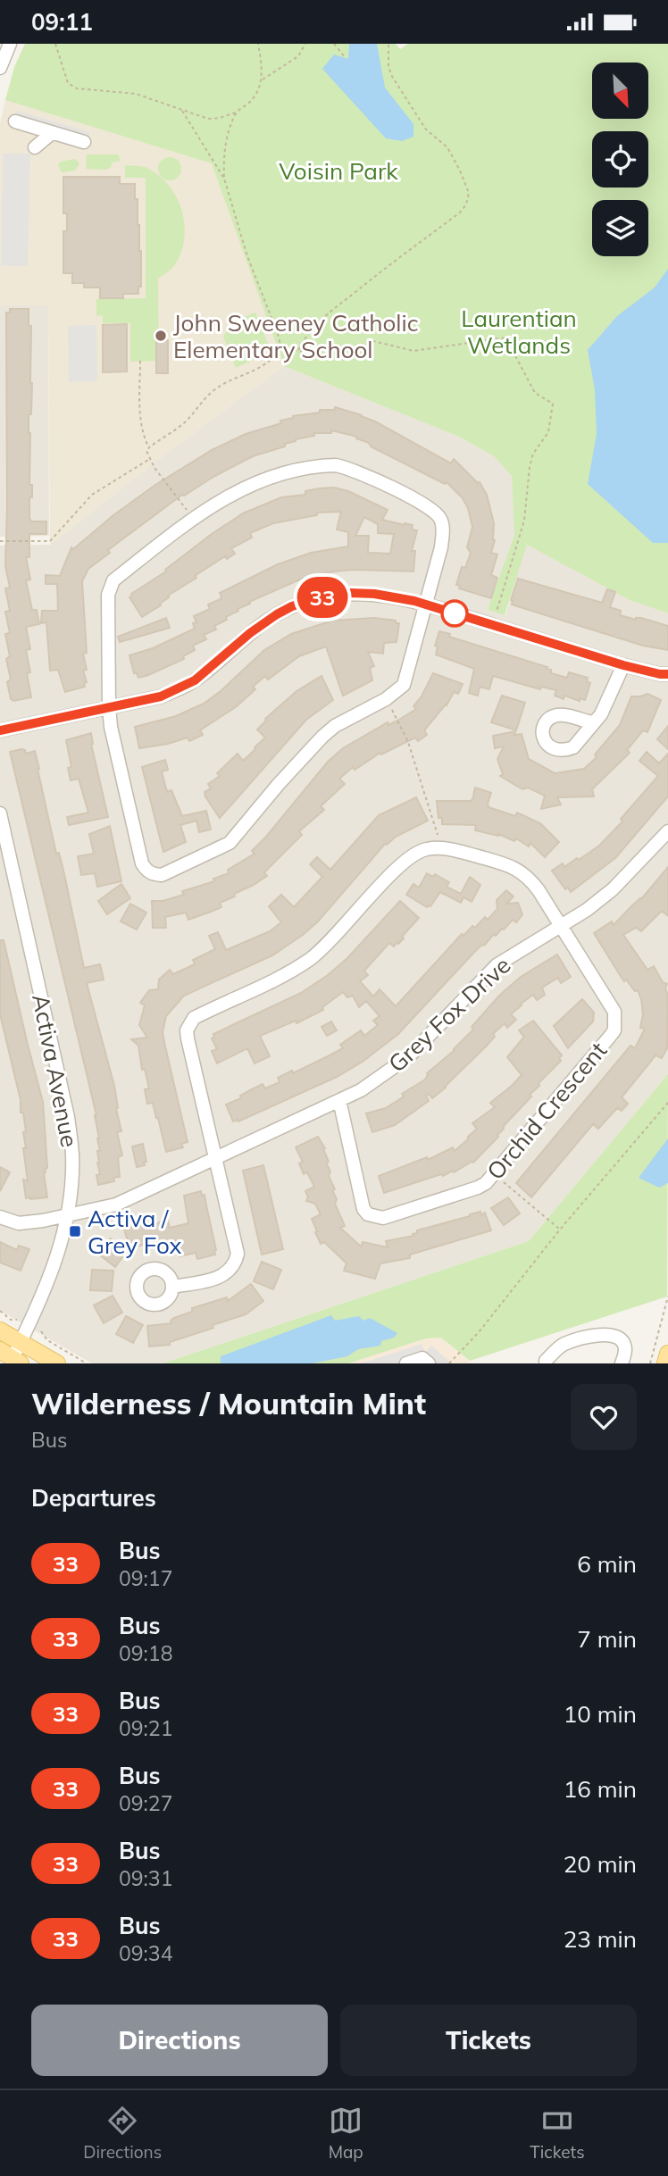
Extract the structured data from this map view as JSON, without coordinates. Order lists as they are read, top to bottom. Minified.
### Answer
{"streets":{"street":["Grey Fox Drive","Activa Avenue","Orchid Crescent"]},"crossings":[["Grey Fox Drive","Activa Avenue"],["Grey Fox Drive","Orchid Crescent"]],"parks":["Voisin Park","Laurentian Wetlands"],"places":{"other":["John Sweeney Catholic Elementary School"],"transit":["Activa / Grey Fox"]},"lines":["bus line 33"],"north":"bottom right","page":{"status":"09:11","on_map":"33","heading":[["Wilderness / Mountain Mint","Bus"],"Departures"],"list":[{"mark":"33","name":"Bus","note":"09:17","value":"6 min"},{"mark":"33","name":"Bus","note":"09:18","value":"7 min"},{"mark":"33","name":"Bus","note":"09:21","value":"10 min"},{"mark":"33","name":"Bus","note":"09:27","value":"16 min"},{"mark":"33","name":"Bus","note":"09:31","value":"20 min"},{"mark":"33","name":"Bus","note":"09:34","value":"23 min"}],"buttons":["Directions","Tickets"],"tabs":["Directions","Map","Tickets"]}}
